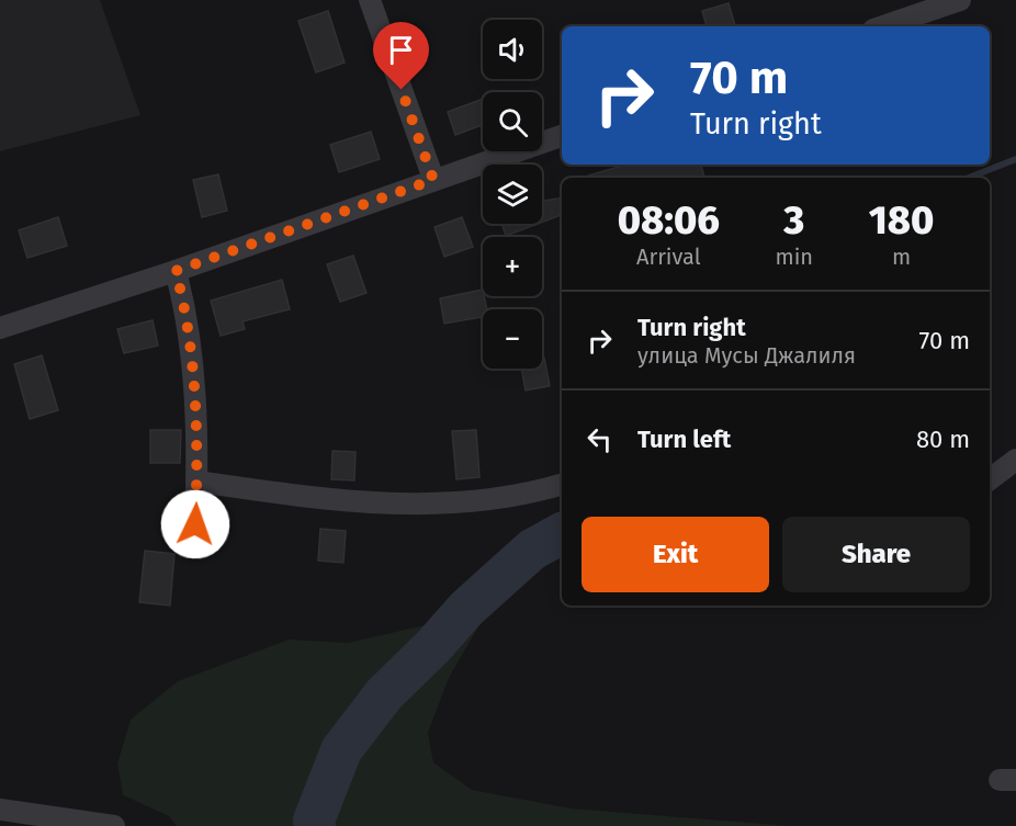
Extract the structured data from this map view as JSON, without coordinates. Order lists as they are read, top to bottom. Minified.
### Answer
{"page":{"map_buttons":["+","−"],"turn":["70 m","Turn right"],"eta":["08:06","Arrival","3","min","180","m"],"list":[{"name":"Turn right","note":"улица Мусы Джалиля","value":"70 m"},{"name":"Turn left","value":"80 m"}],"buttons":["Exit","Share"]}}
